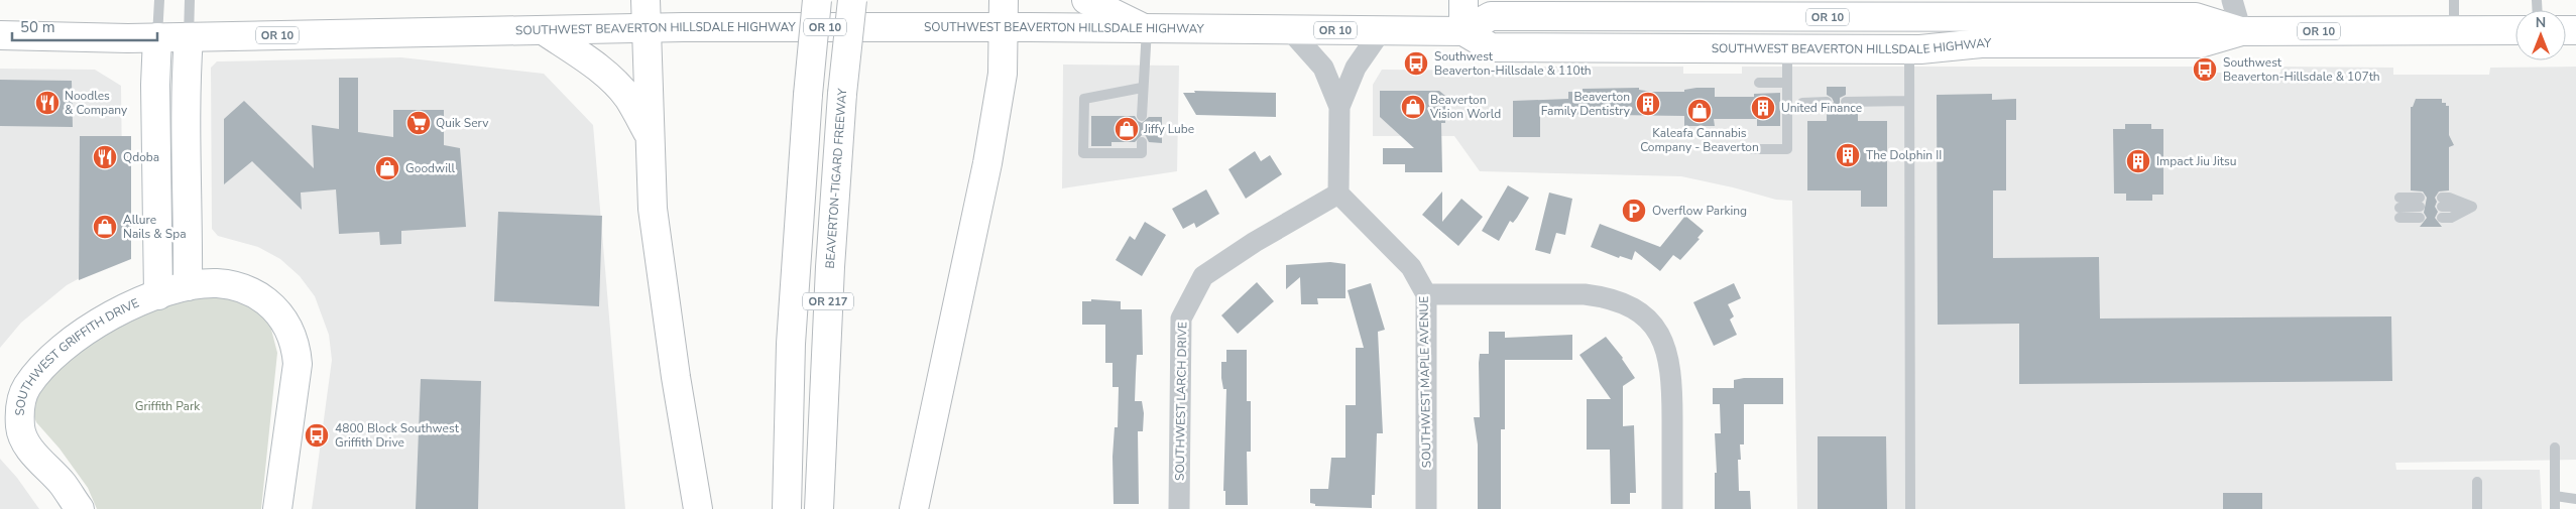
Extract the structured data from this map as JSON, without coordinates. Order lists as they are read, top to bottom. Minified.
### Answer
{"streets":{"main road":["OR 10","SOUTHWEST BEAVERTON HILLSDALE HIGHWAY","BEAVERTON-TIGARD FREEWAY","OR 217","SOUTHWEST GRIFFITH DRIVE"],"street":["SOUTHWEST MAPLE AVENUE","SOUTHWEST LARCH DRIVE"]},"crossings":[["SOUTHWEST BEAVERTON HILLSDALE HIGHWAY","SOUTHWEST GRIFFITH DRIVE"],["SOUTHWEST MAPLE AVENUE","SOUTHWEST LARCH DRIVE"]],"parks":["Griffith Park"],"places":{"bus stop":["Southwest Beaverton-Hillsdale & 110th","Southwest Beaverton-Hillsdale & 107th","4800 Block Southwest Griffith Drive"],"restaurant":["Noodles & Company","Qdoba"],"building":["Beaverton Family Dentistry","United Finance","The Dolphin II","Impact Jiu Jitsu"],"shop":["Beaverton Vision World","Kaleafa Cannabis Company - Beaverton","Jiffy Lube","Goodwill","Allure Nails & Spa"],"supermarket":["Quik Serv"],"parking":["Overflow Parking"]},"scale_bar":"50 m","north":"top"}
